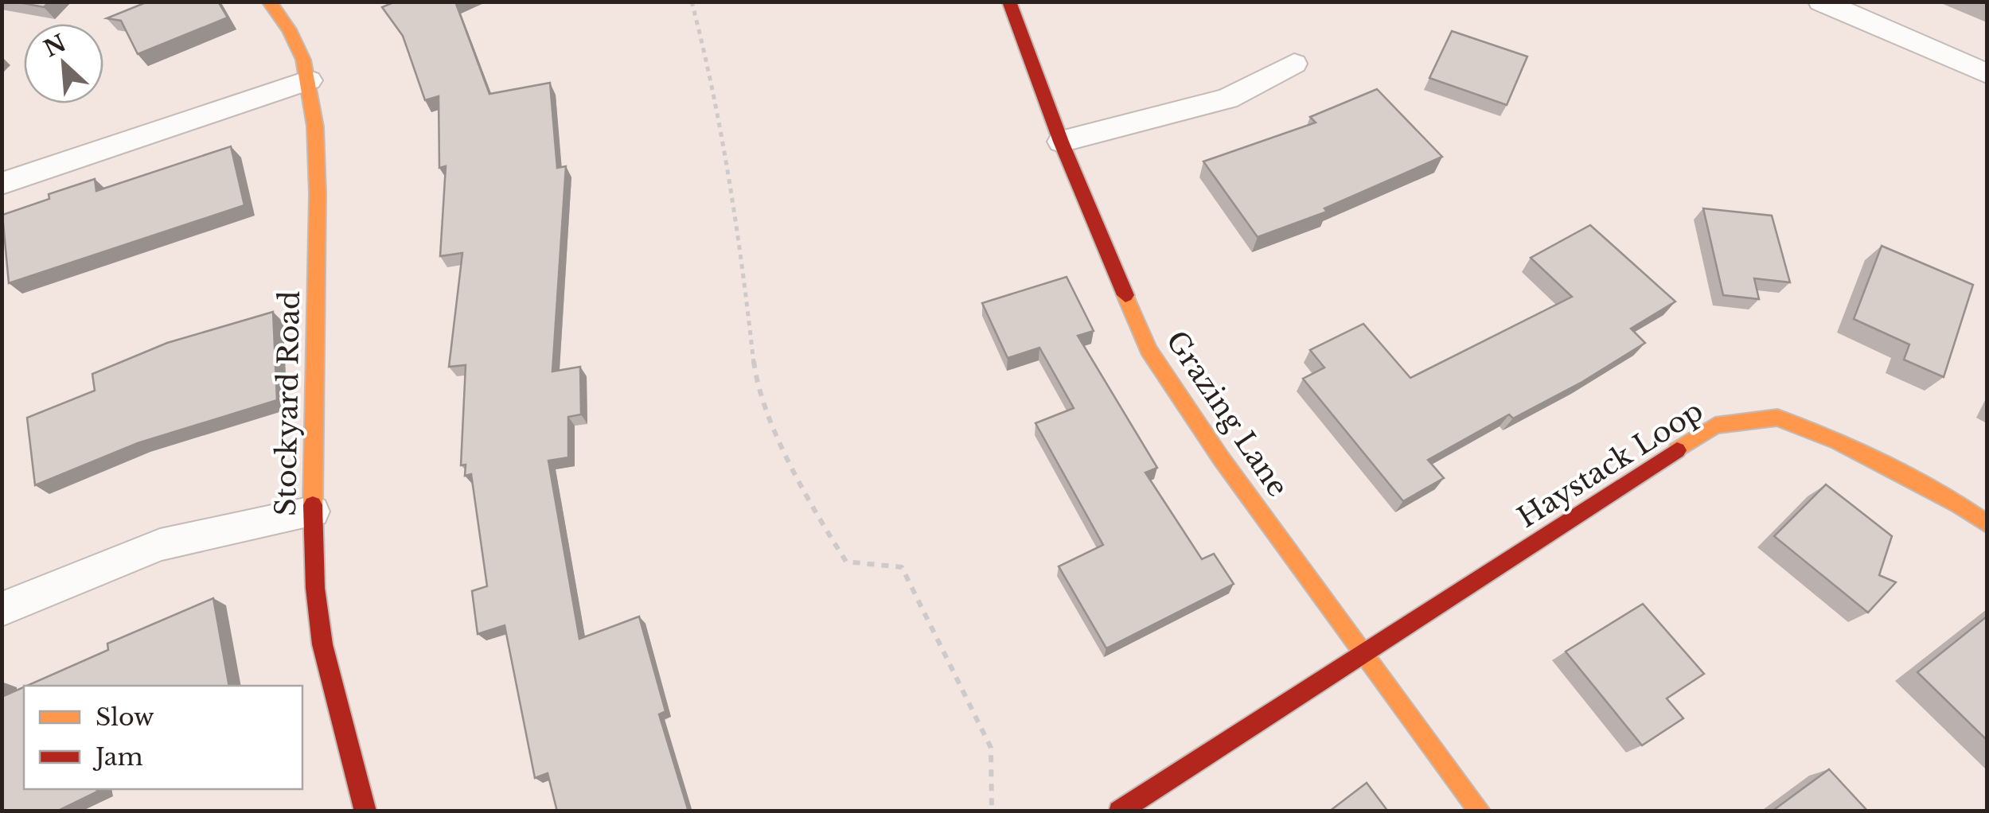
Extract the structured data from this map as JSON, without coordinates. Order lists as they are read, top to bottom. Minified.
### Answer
{"streets":{"street":["Stockyard Road","Grazing Lane","Haystack Loop"]},"crossings":[["Grazing Lane","Haystack Loop"]],"legend":["Slow","Jam"],"north":"top left"}
